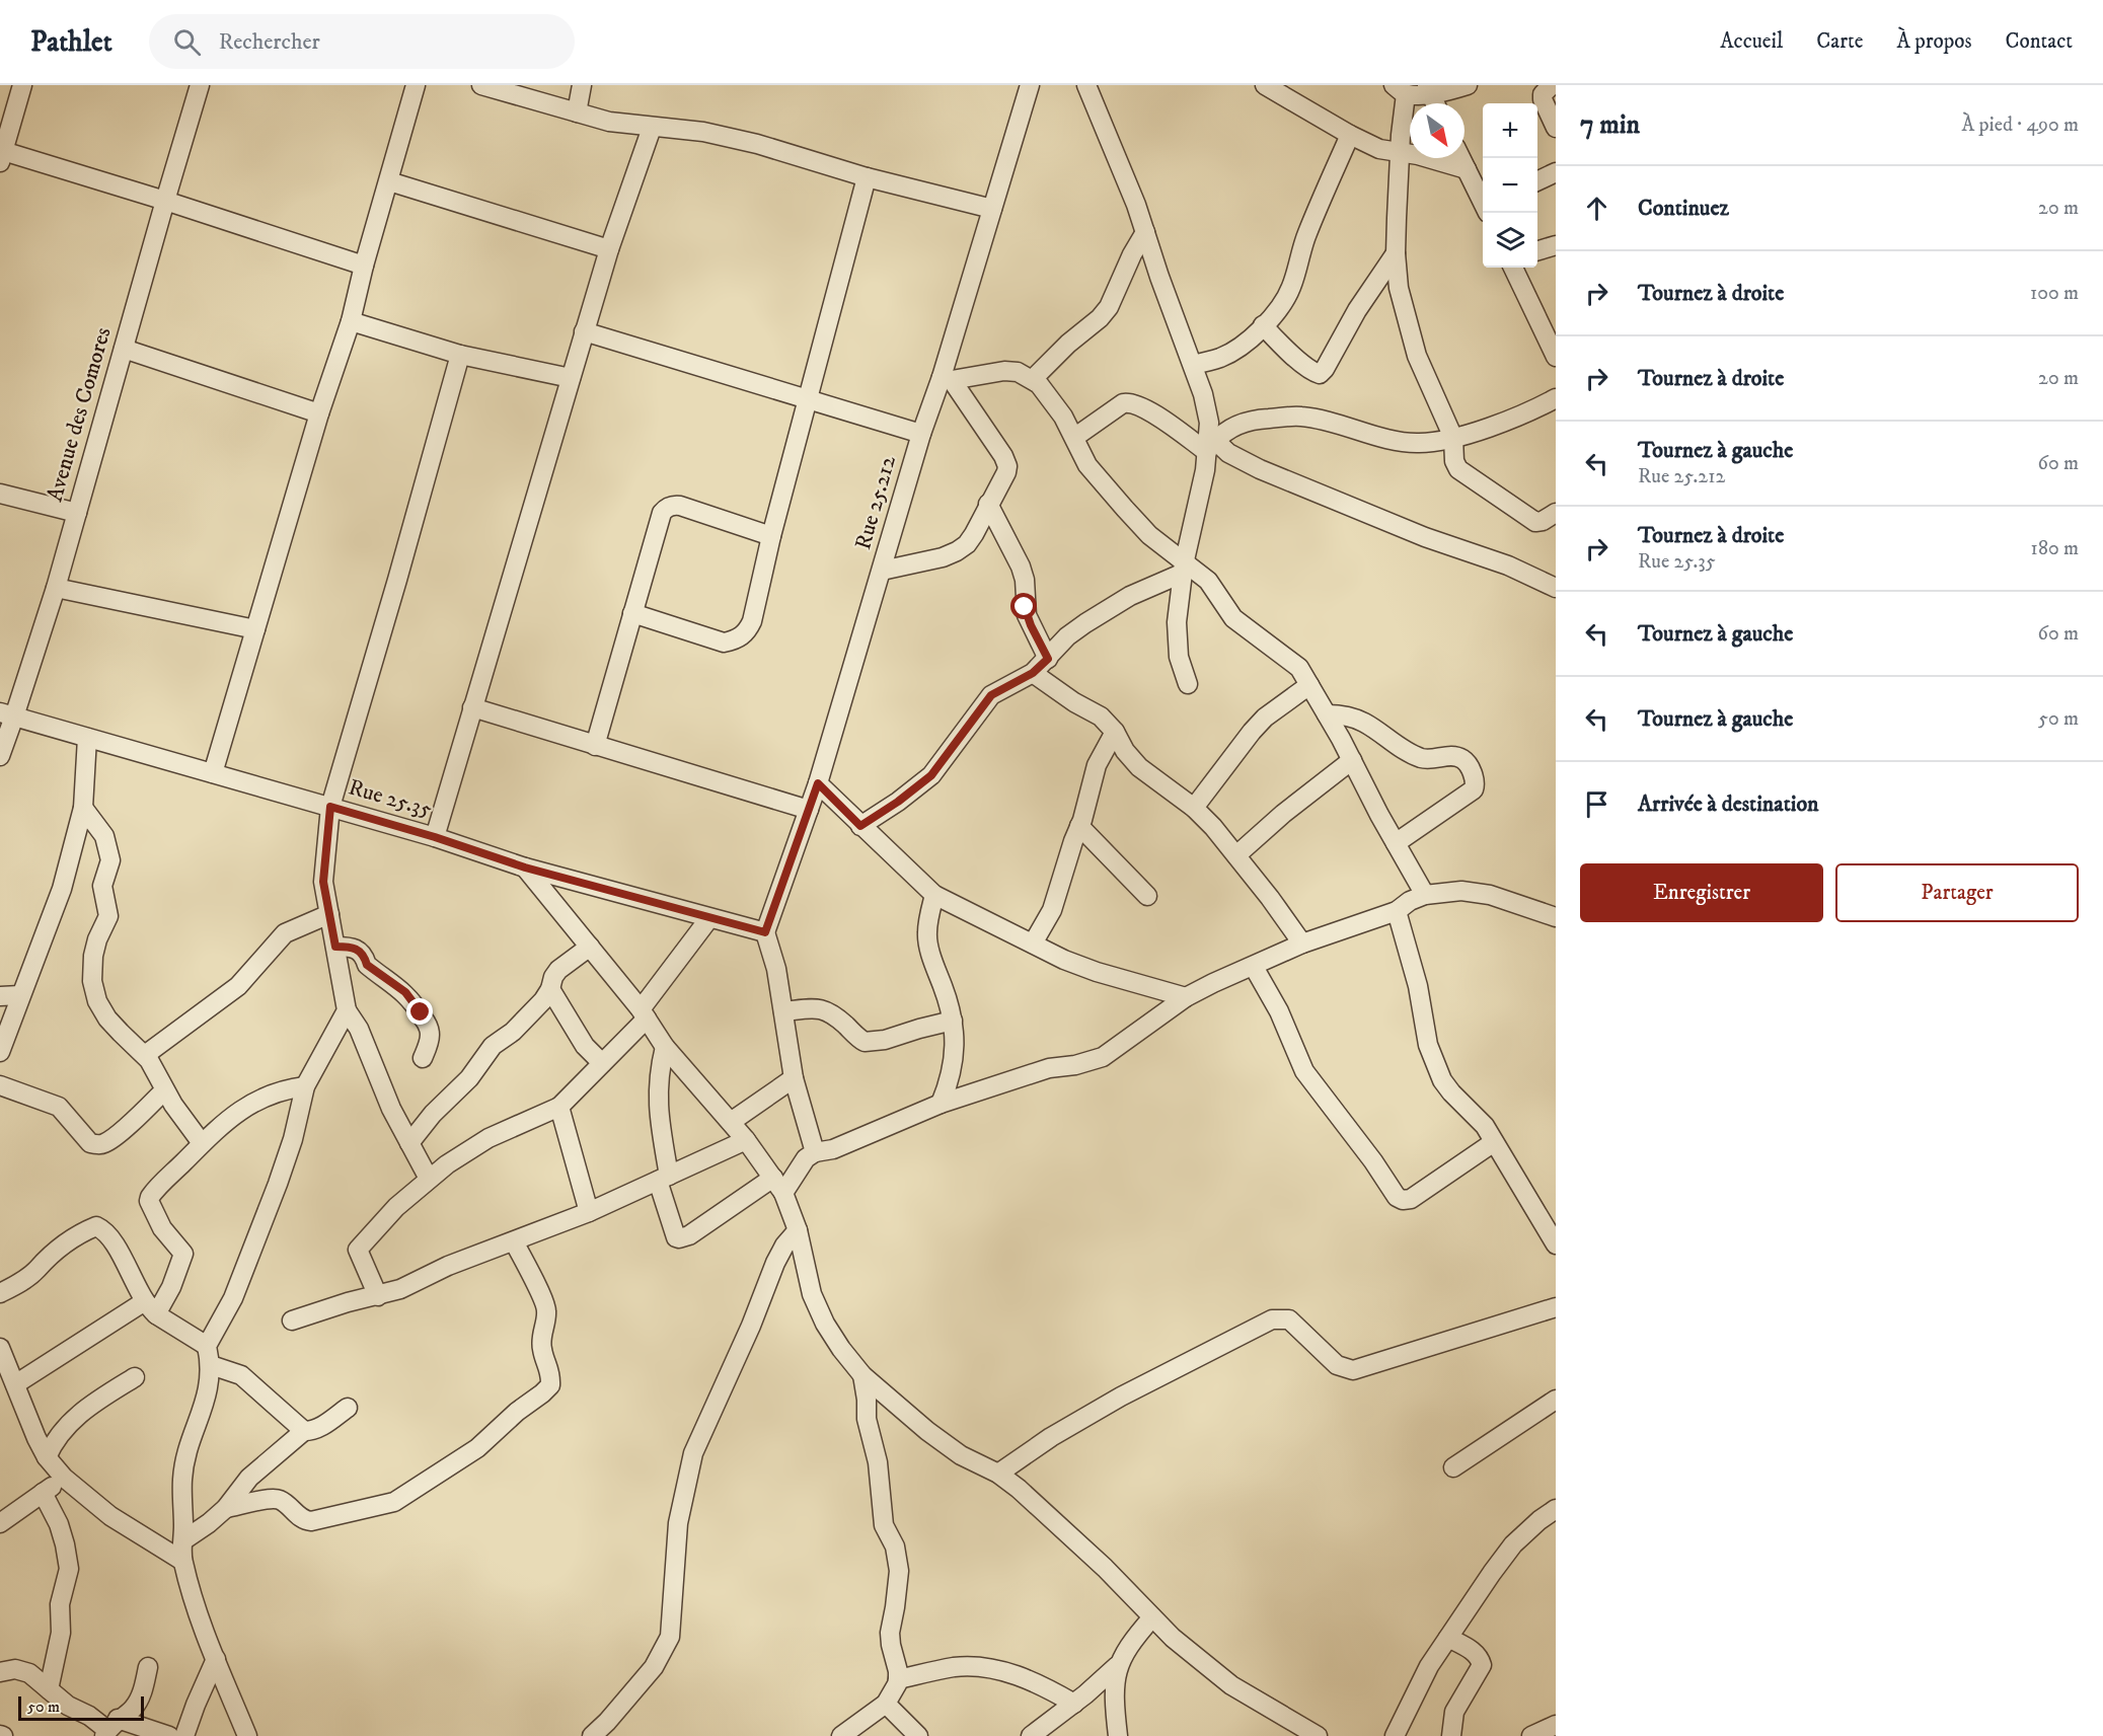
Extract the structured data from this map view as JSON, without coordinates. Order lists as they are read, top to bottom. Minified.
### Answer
{"streets":{"street":["Avenue des Comores","Rue 25.212","Rue 25.35"]},"crossings":[["Avenue des Comores","Rue 25.35"],["Rue 25.212","Rue 25.35"]],"scale_bar":"50 m","north":"bottom right","page":{"header":"Pathlet","search":"Rechercher","nav":["Accueil","Carte","À propos","Contact"],"heading":["7 min","À pied · 490 m"],"map_buttons":["+","−"],"list":[["Continuez","20 m"],["Tournez à droite","100 m"],["Tournez à droite","20 m"],["Tournez à gauche","Rue 25.212","60 m"],["Tournez à droite","Rue 25.35","180 m"],["Tournez à gauche","60 m"],["Tournez à gauche","50 m"],"Arrivée à destination"],"buttons":["Enregistrer","Partager"],"scale":"50 m"}}
